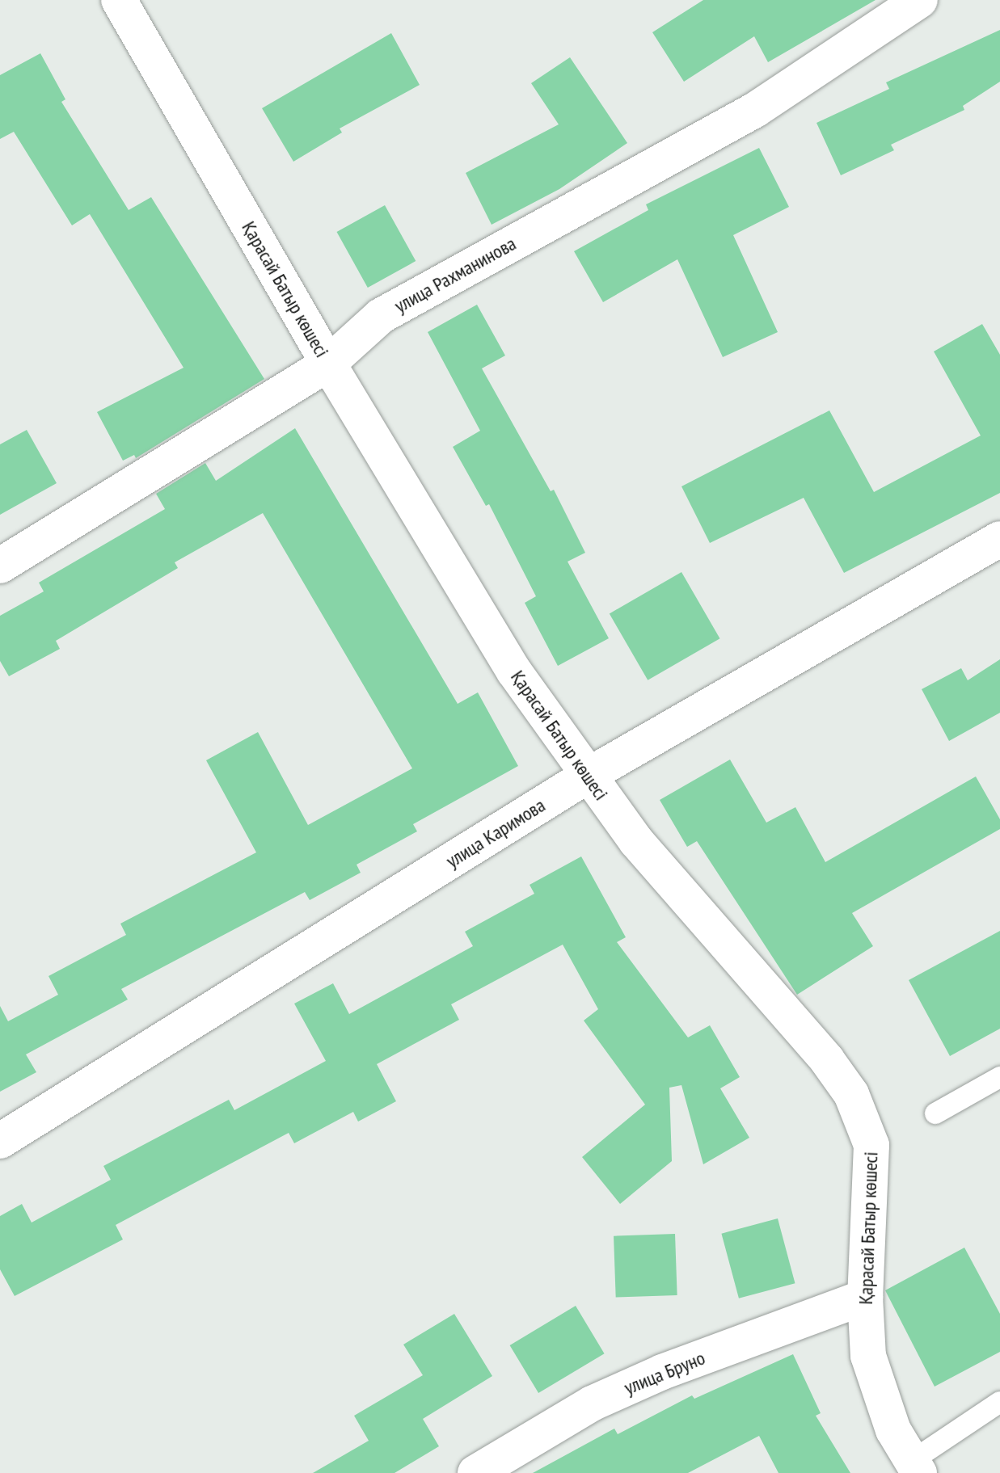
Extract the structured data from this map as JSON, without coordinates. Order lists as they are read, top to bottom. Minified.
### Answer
{"streets":{"street":["улица Рахманинова","Қарасай Батыр көшесі","улица Каримова","улица Бруно"]},"crossings":[["улица Рахманинова","Қарасай Батыр көшесі"],["Қарасай Батыр көшесі","улица Каримова"],["Қарасай Батыр көшесі","улица Бруно"]]}
